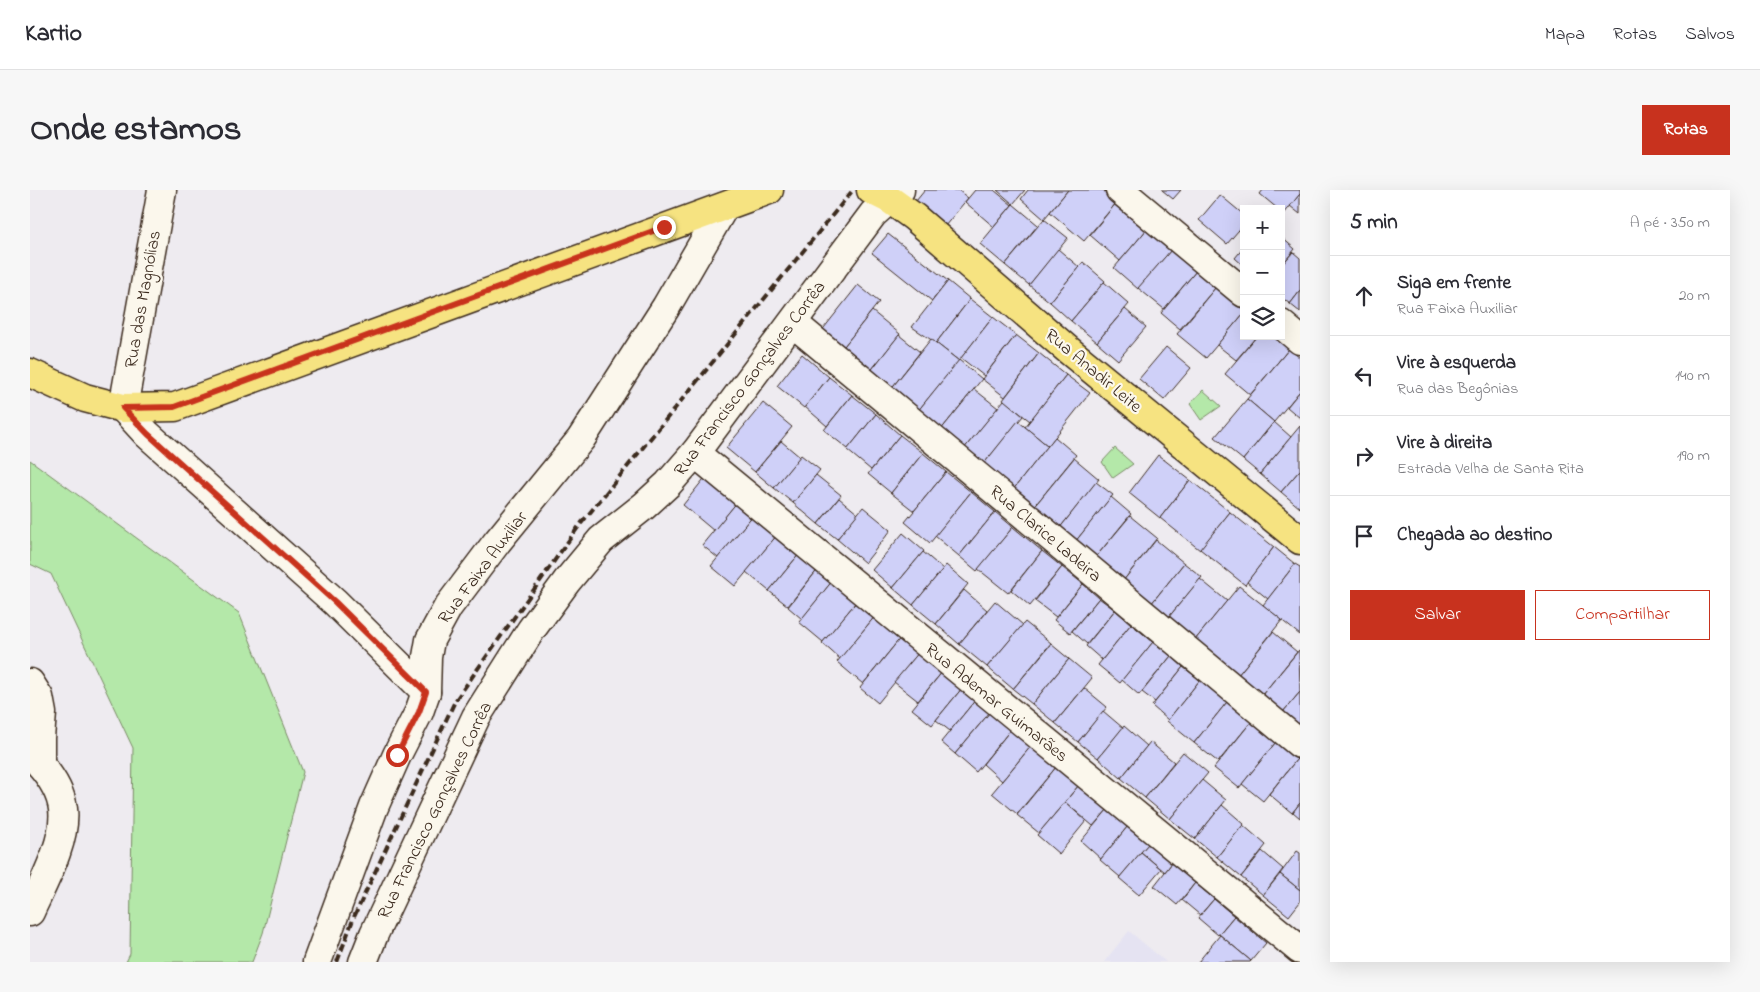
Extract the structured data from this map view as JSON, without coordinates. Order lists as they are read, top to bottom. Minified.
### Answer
{"streets":{"main road":["Rua Anadir Leite"],"street":["Rua das Magnólias","Rua Francisco Gonçalves Corrêa","Rua Clarice Ladeira","Rua Faixa Auxiliar","Rua Ademar Guimarães"]},"crossings":[["Rua Anadir Leite","Rua Francisco Gonçalves Corrêa"],["Rua Francisco Gonçalves Corrêa","Rua Clarice Ladeira"],["Rua Francisco Gonçalves Corrêa","Rua Ademar Guimarães"]],"page":{"header":"Kartio","nav":["Mapa","Rotas","Salvos"],"title":"Onde estamos","buttons":["Rotas",["Salvar","Compartilhar"]],"heading":["5 min","A pé · 350 m"],"map_buttons":["+","−"],"list":[["Siga em frente","Rua Faixa Auxiliar","20 m"],["Vire à esquerda","Rua das Begônias","140 m"],["Vire à direita","Estrada Velha de Santa Rita","190 m"],"Chegada ao destino"]}}
